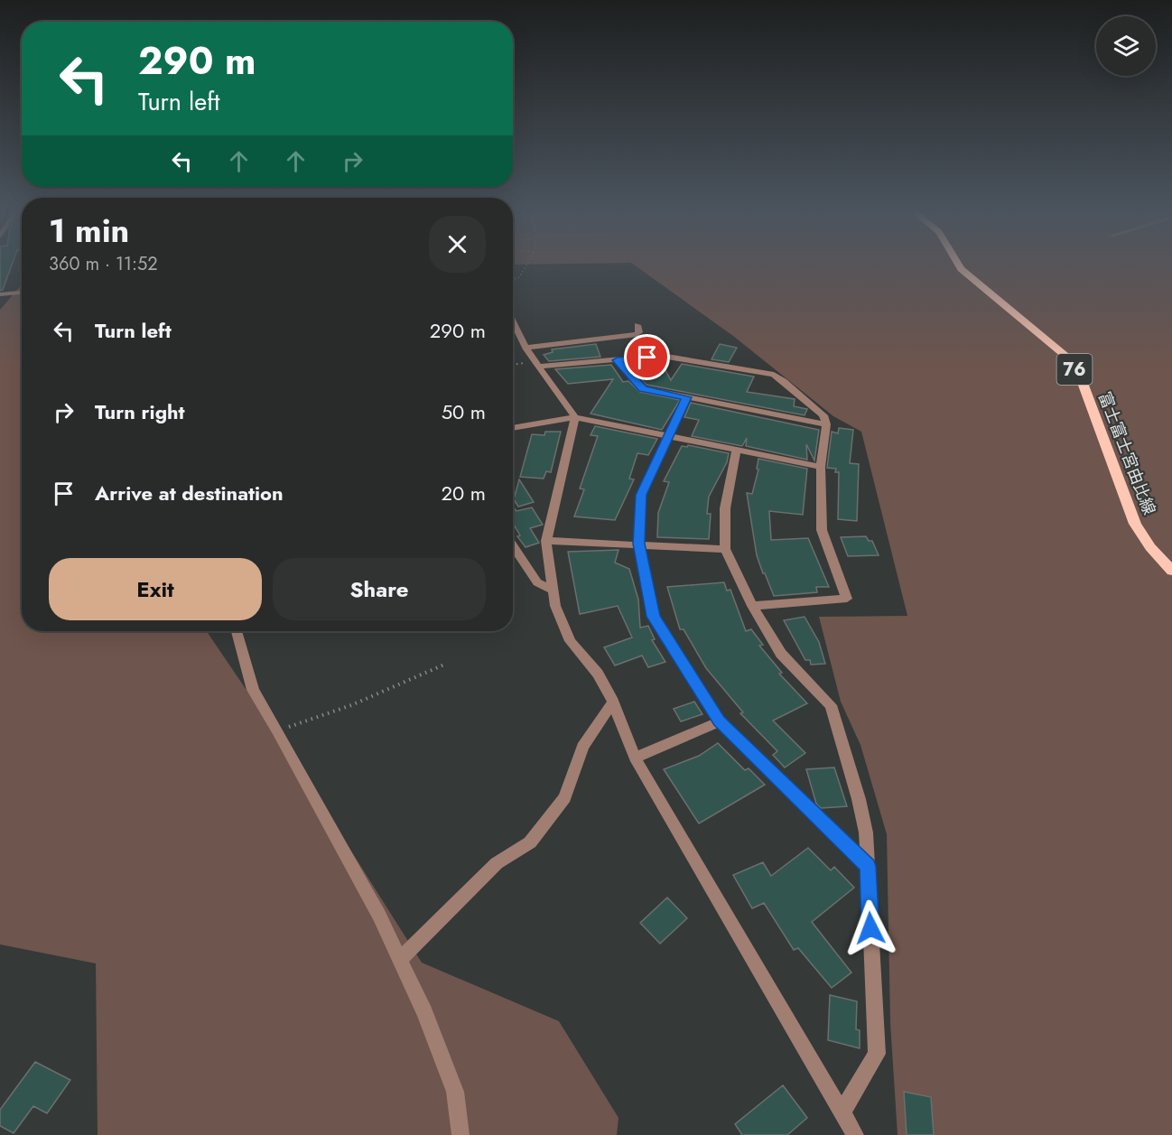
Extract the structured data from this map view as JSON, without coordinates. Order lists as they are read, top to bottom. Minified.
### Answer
{"streets":{"main road":["76","富士富士宮由比線"]},"page":{"turn":["290 m","Turn left"],"heading":["1 min","360 m · 11:52"],"list":[{"name":"Turn left","value":"290 m"},{"name":"Turn right","value":"50 m"},{"name":"Arrive at destination","value":"20 m"}],"buttons":["Exit","Share"]}}
